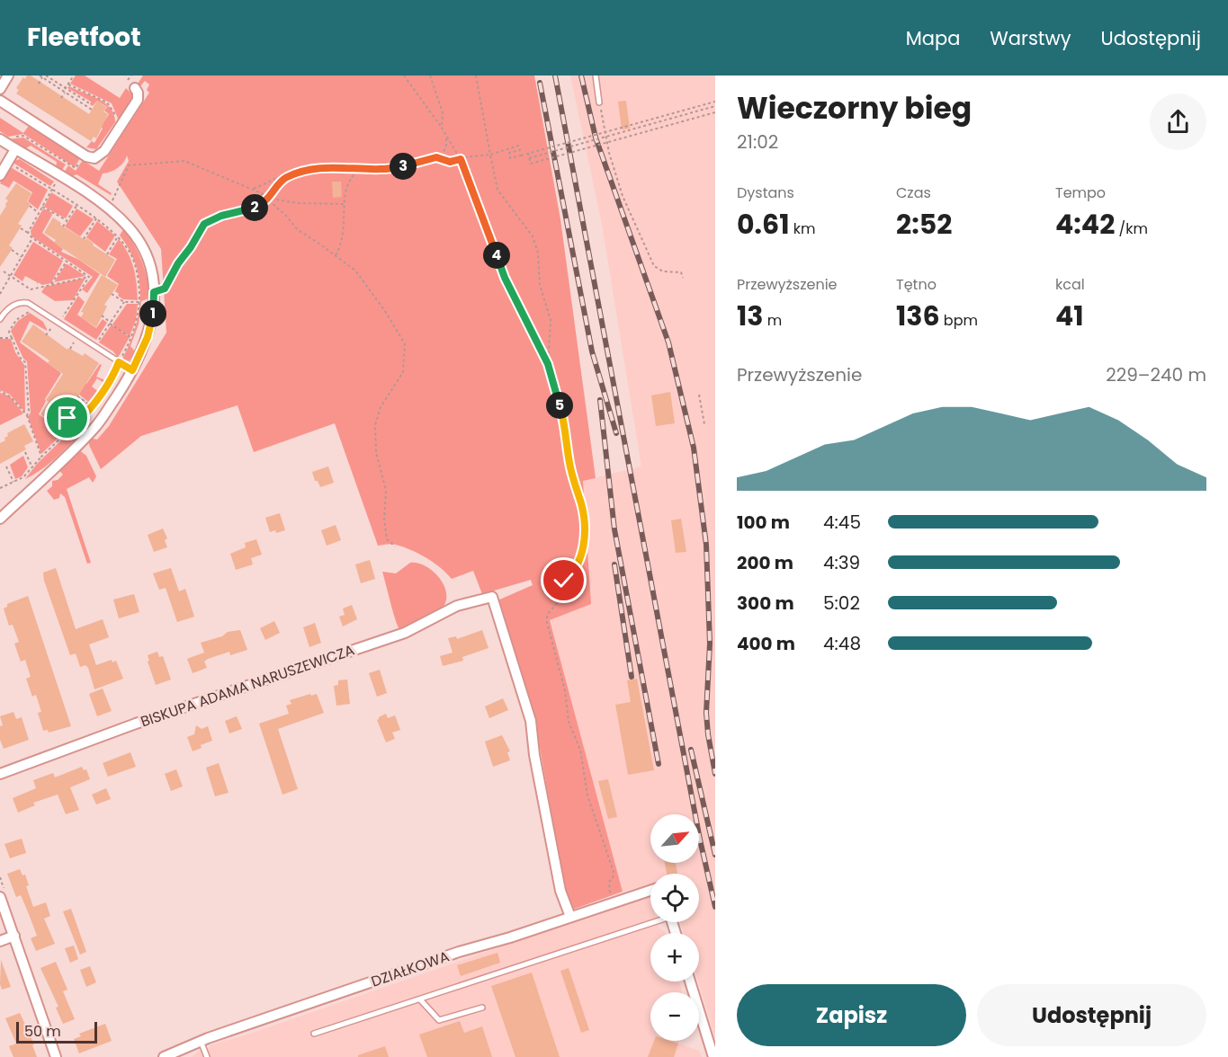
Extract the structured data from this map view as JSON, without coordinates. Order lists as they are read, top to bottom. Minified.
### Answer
{"streets":{"street":["BISKUPA ADAMA NARUSZEWICZA","DZIAŁKOWA"]},"crossings":[["BISKUPA ADAMA NARUSZEWICZA","DZIAŁKOWA"]],"scale_bar":"50 m","north":"top right","page":{"header":"Fleetfoot","nav":["Mapa","Warstwy","Udostępnij"],"heading":["Wieczorny bieg","21:02"],"pins":["3","2","4","1","5"],"stats":[["Dystans","0.61 km"],["Czas","2:52"],["Tempo","4:42 /km"],["Przewyższenie","13 m"],["Tętno","136 bpm"],["kcal","41"]],"chart":["Przewyższenie","229–240 m"],"list":[{"name":"100 m","note":"4:45"},{"name":"200 m","note":"4:39"},{"name":"300 m","note":"5:02"},{"name":"400 m","note":"4:48"}],"map_buttons":["+","−"],"buttons":["Zapisz","Udostępnij"],"scale":"50 m"}}
